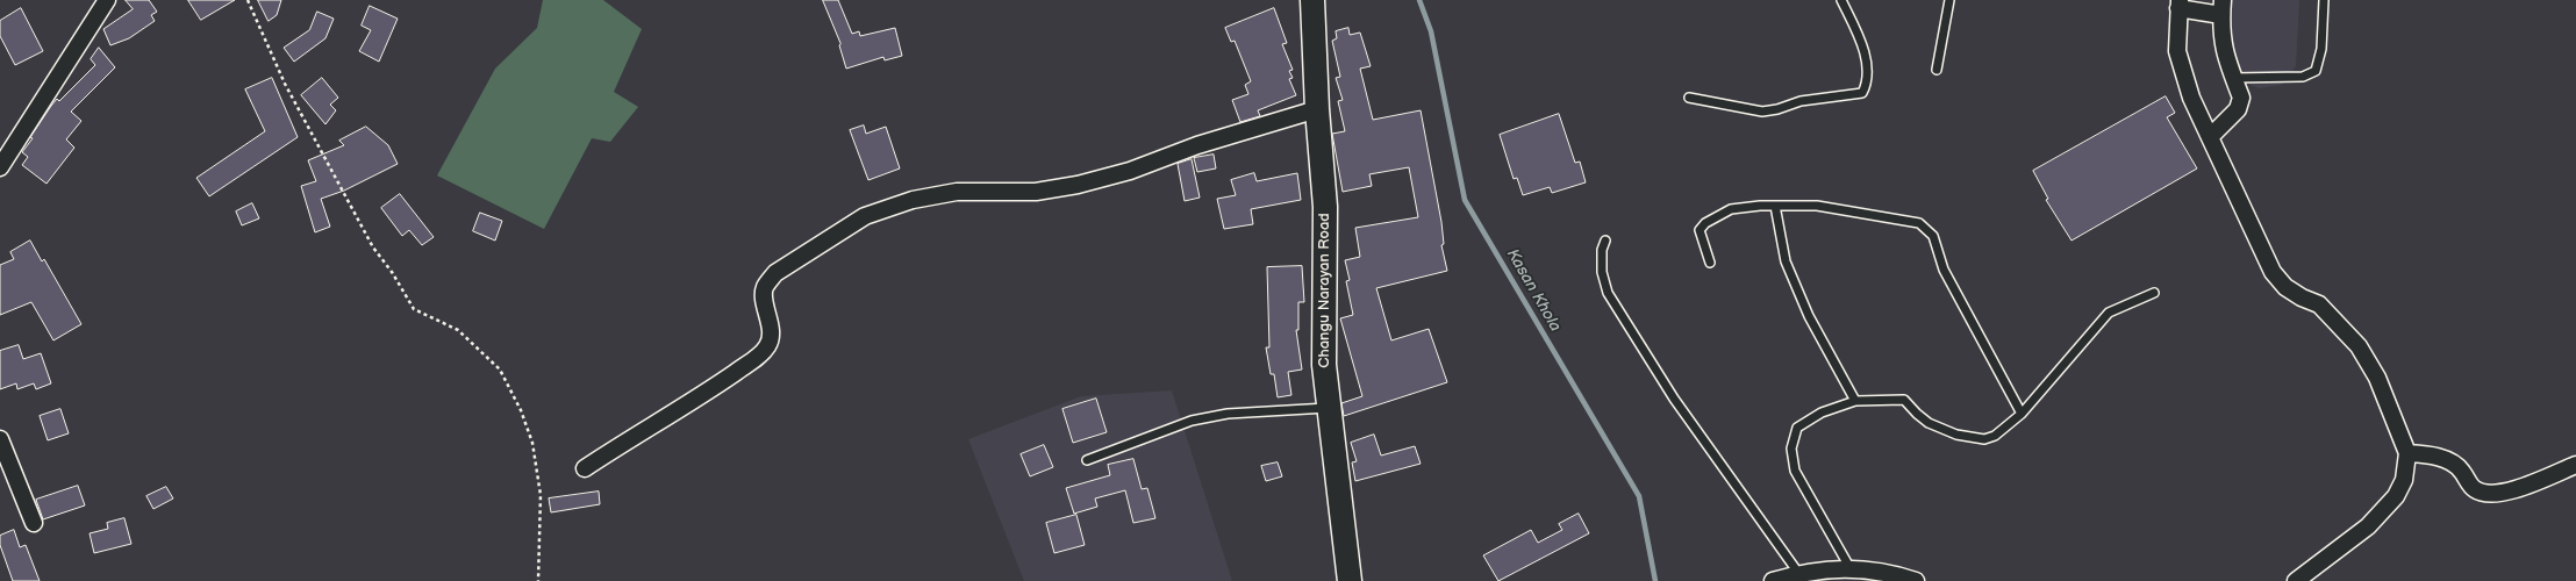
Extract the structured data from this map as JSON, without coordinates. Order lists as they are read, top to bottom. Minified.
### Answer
{"streets":{"main road":["Changu Narayan Road"]},"water":["Kasan Khola"]}
